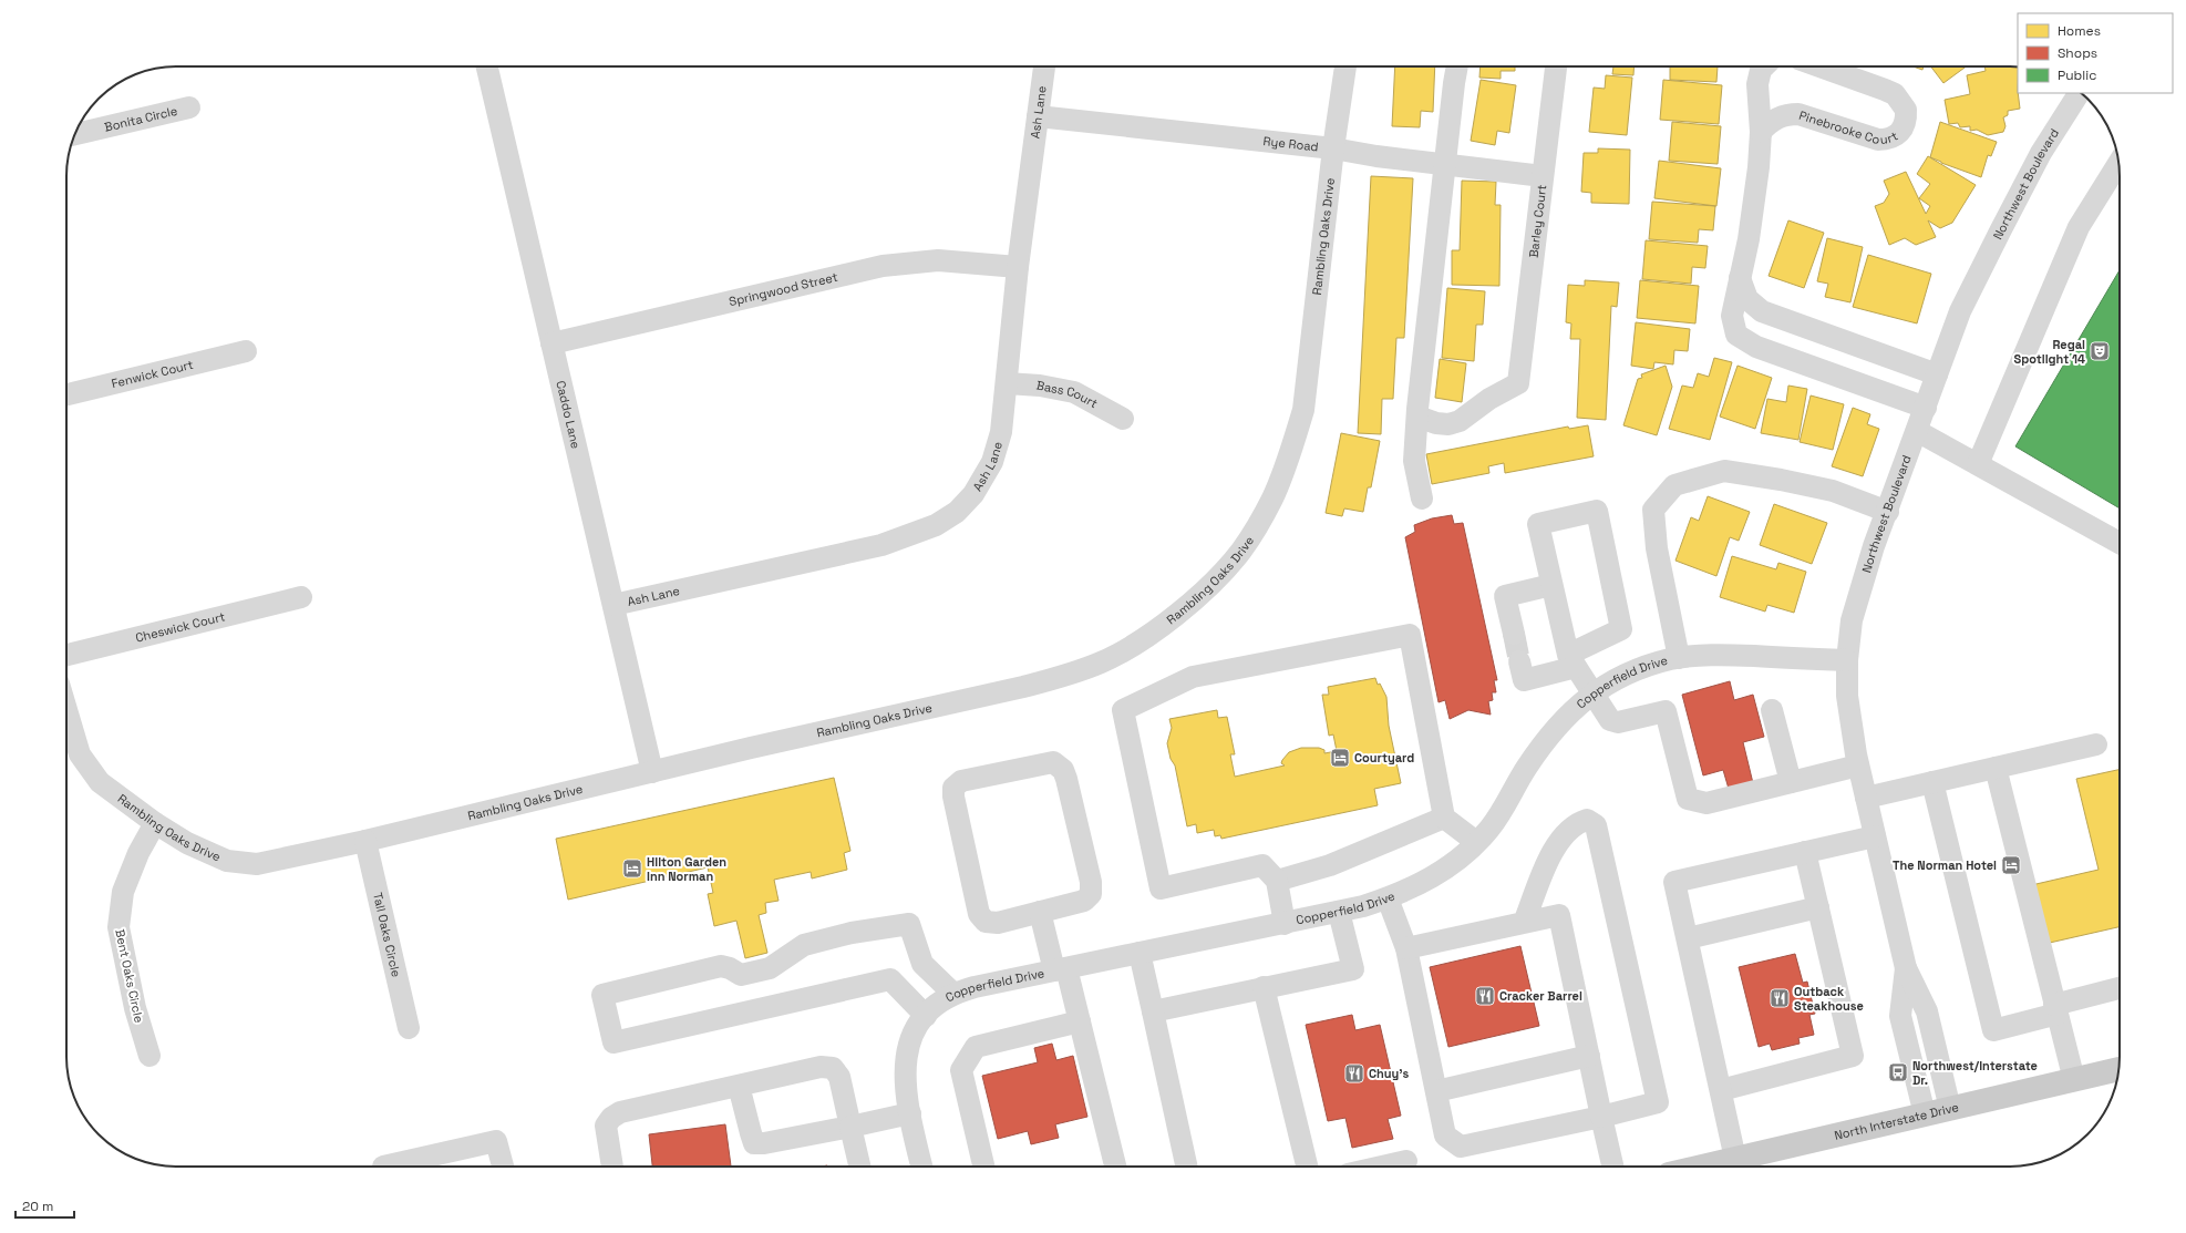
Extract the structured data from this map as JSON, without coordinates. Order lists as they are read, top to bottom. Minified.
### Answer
{"streets":{"main road":["North Interstate Drive"],"street":["Ash Lane","Bonita Circle","Pinebrooke Court","Rye Road","Northwest Boulevard","Barley Court","Rambling Oaks Drive","Springwood Street","Fenwick Court","Bass Court","Caddo Lane","Cheswick Court","Copperfield Drive","Tall Oaks Circle","Bent Oaks Circle"]},"crossings":[["Ash Lane","Rye Road"],["Ash Lane","Springwood Street"],["Ash Lane","Bass Court"],["Ash Lane","Caddo Lane"],["Rye Road","Barley Court"],["Rye Road","Rambling Oaks Drive"],["Northwest Boulevard","Copperfield Drive"],["Northwest Boulevard","North Interstate Drive"],["Rambling Oaks Drive","Caddo Lane"],["Rambling Oaks Drive","Tall Oaks Circle"],["Rambling Oaks Drive","Bent Oaks Circle"],["Springwood Street","Caddo Lane"]],"places":{"theatre":["Regal Spotlight 14"],"hotel":["Courtyard","The Norman Hotel","Hilton Garden Inn Norman"],"restaurant":["Cracker Barrel","Outback Steakhouse","Chuy's"],"bus stop":["Northwest/Interstate Dr."]},"legend":["Homes","Shops","Public"],"scale_bar":"20 m"}
